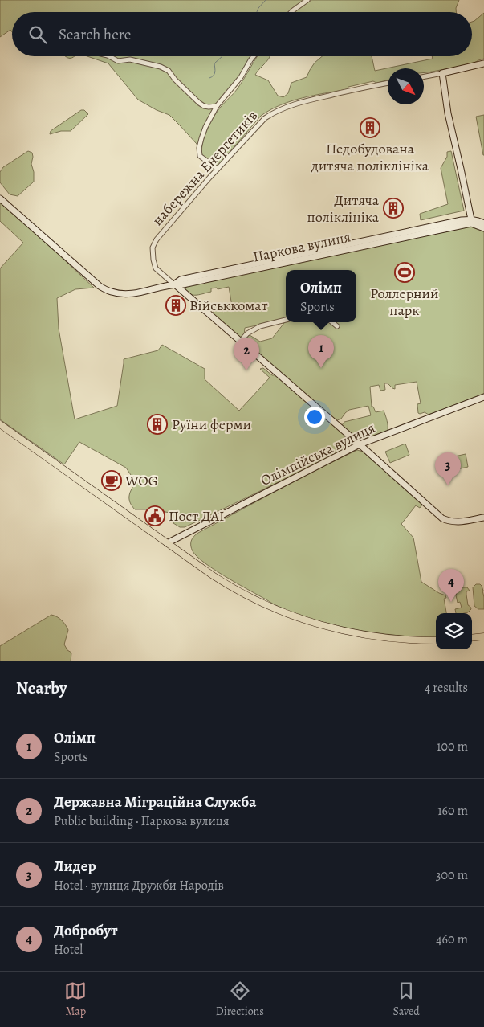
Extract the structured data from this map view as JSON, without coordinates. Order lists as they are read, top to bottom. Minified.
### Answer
{"streets":{"street":["набережна Енергетиків","Паркова вулиця","Олімпійська вулиця"]},"crossings":[["набережна Енергетиків","Паркова вулиця"]],"places":{"building":["Недобудована дитяча поліклініка","Дитяча поліклініка","Військкомат","Руїни ферми"],"sports":["Роллерний парк"],"cafe":["WOG"],"public building":["Пост ДАІ"]},"north":"bottom right","page":{"search":"Search here","popup":["Олімп","Sports"],"pins":["1","2","3","4"],"heading":["Nearby","4 results"],"list":[{"mark":"1","name":"Олімп","note":"Sports","value":"100 m"},{"mark":"2","name":"Державна Міграційна Служба","note":"Public building · Паркова вулиця","value":"160 m"},{"mark":"3","name":"Лидер","note":"Hotel · вулиця Дружби Народів","value":"300 m"},{"mark":"4","name":"Добробут","note":"Hotel","value":"460 m"}],"nav":["Map","Directions","Saved"]}}
